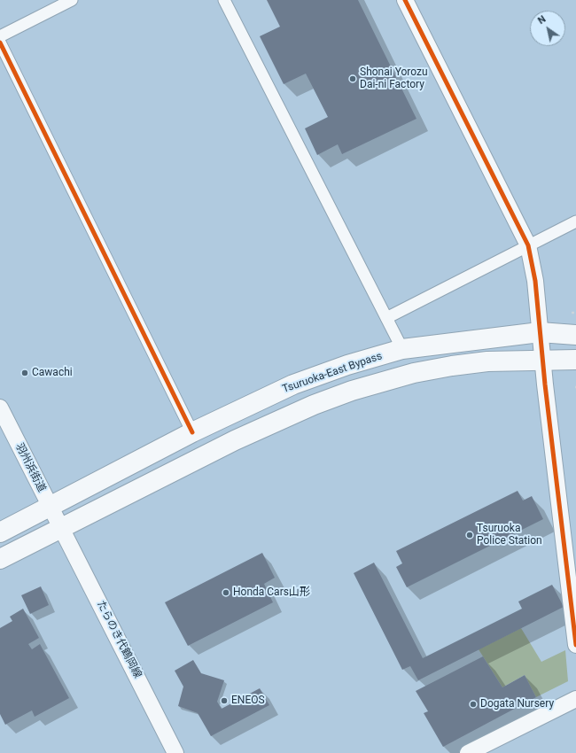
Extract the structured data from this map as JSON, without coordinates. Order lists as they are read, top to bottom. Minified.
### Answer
{"streets":{"highway":["Tsuruoka-East Bypass"],"street":["羽州浜街道","たらのき代鶴岡線"]},"crossings":[["Tsuruoka-East Bypass","羽州浜街道"],["羽州浜街道","たらのき代鶴岡線"]],"places":["Shonai Yorozu Dai-ni Factory","Cawachi","Tsuruoka Police Station","Honda Cars山形","ENEOS","Dogata Nursery"],"north":"top left"}
